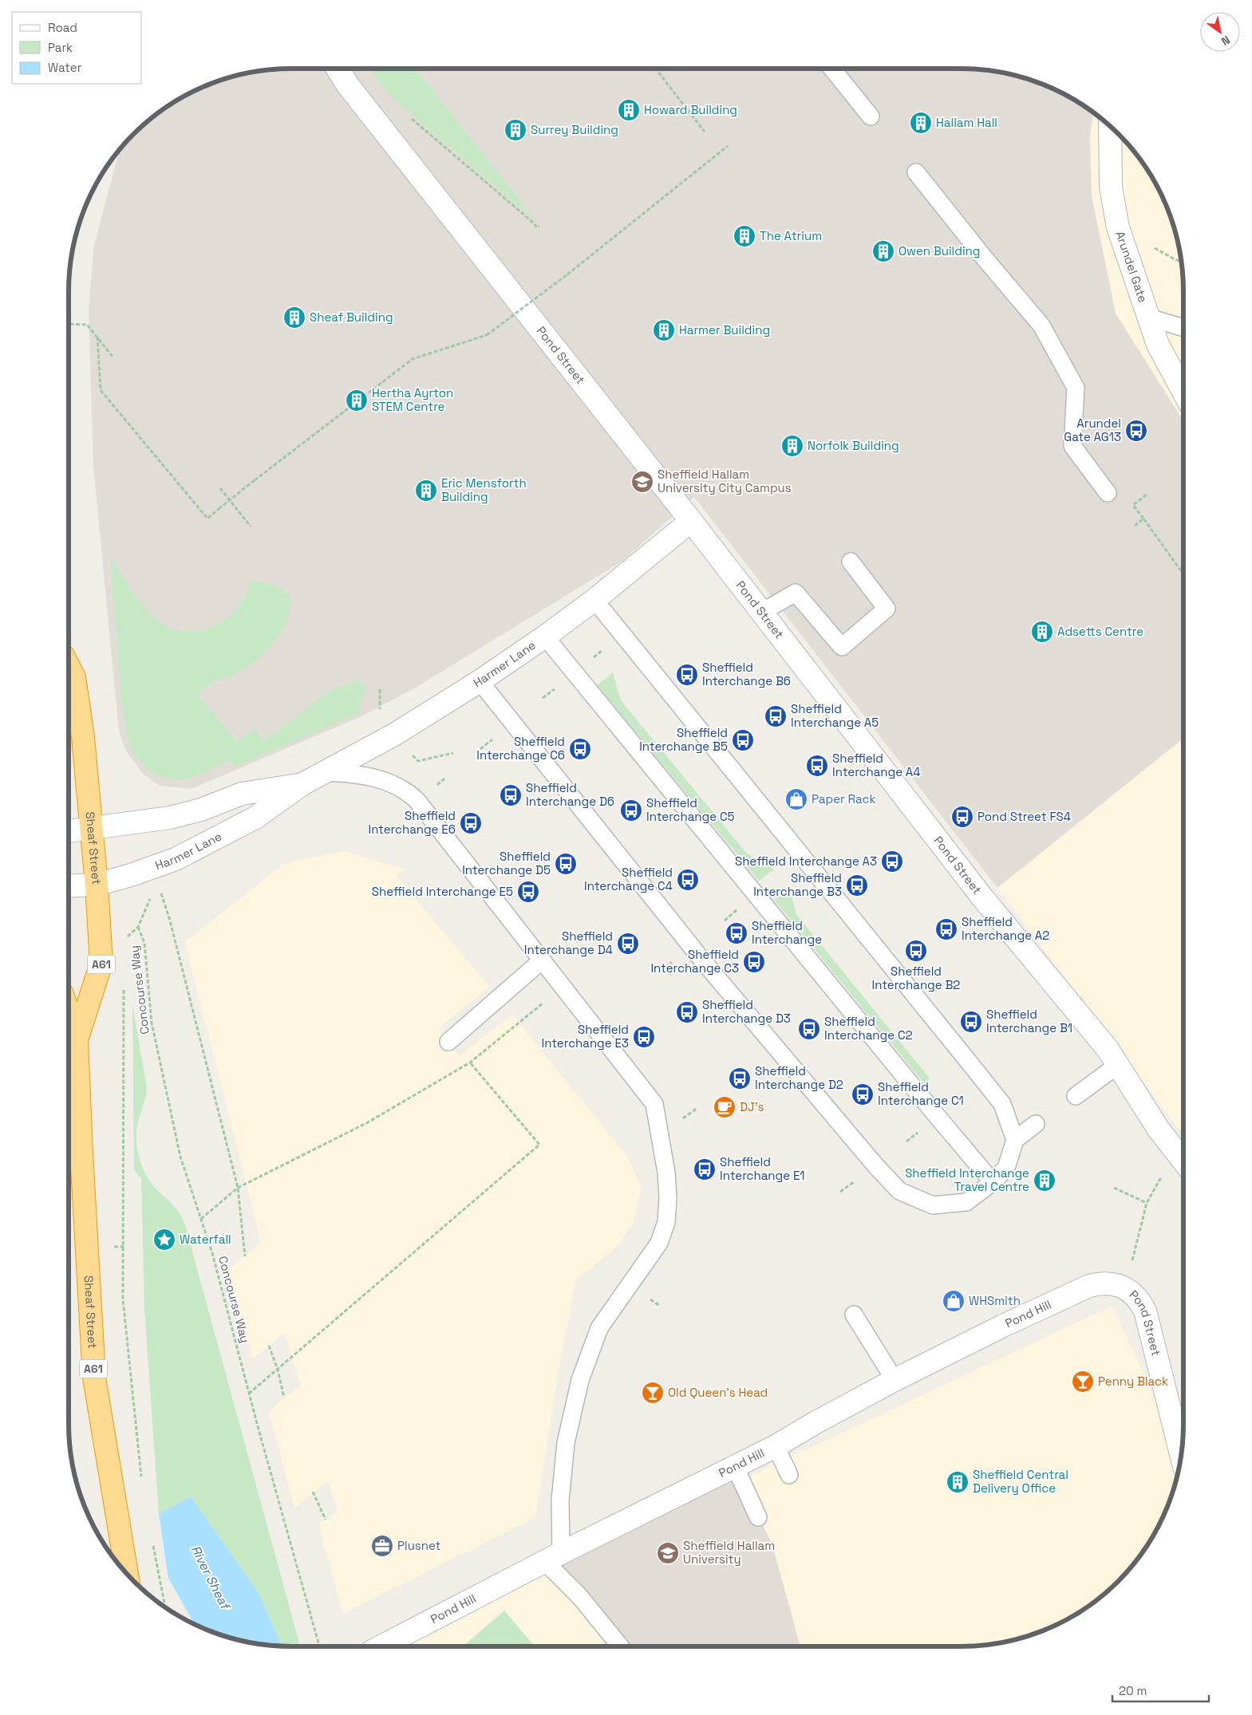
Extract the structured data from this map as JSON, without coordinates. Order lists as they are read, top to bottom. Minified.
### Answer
{"streets":{"highway":["Sheaf Street","A61"],"street":["Arundel Gate","Pond Street","Harmer Lane","Pond Hill"],"path":["Concourse Way"]},"crossings":[["Pond Street","Harmer Lane"],["Pond Street","Pond Hill"],["Harmer Lane","Sheaf Street"]],"water":["River Sheaf"],"places":{"building":["Howard Building","Hallam Hall","Surrey Building","The Atrium","Owen Building","Sheaf Building","Harmer Building","Hertha Ayrton STEM Centre","Norfolk Building","Eric Mensforth Building","Adsetts Centre","Sheffield Interchange Travel Centre","Sheffield Central Delivery Office"],"bus stop":["Arundel Gate AG13","Sheffield Interchange B6","Sheffield Interchange A5","Sheffield Interchange B5","Sheffield Interchange C6","Sheffield Interchange A4","Sheffield Interchange D6","Sheffield Interchange C5","Pond Street FS4","Sheffield Interchange E6","Sheffield Interchange A3","Sheffield Interchange D5","Sheffield Interchange C4","Sheffield Interchange B3","Sheffield Interchange E5","Sheffield Interchange A2","Sheffield Interchange","Sheffield Interchange D4","Sheffield Interchange B2","Sheffield Interchange C3","Sheffield Interchange D3","Sheffield Interchange B1","Sheffield Interchange C2","Sheffield Interchange E3","Sheffield Interchange D2","Sheffield Interchange C1","Sheffield Interchange E1"],"school or university":["Sheffield Hallam University City Campus","Sheffield Hallam University"],"shop":["Paper Rack","WHSmith"],"cafe":["DJ’s"],"place":["Waterfall"],"bar":["Penny Black","Old Queen's Head"],"office":["Plusnet"]},"legend":["Road","Park","Water"],"scale_bar":"20 m","north":"bottom right"}
